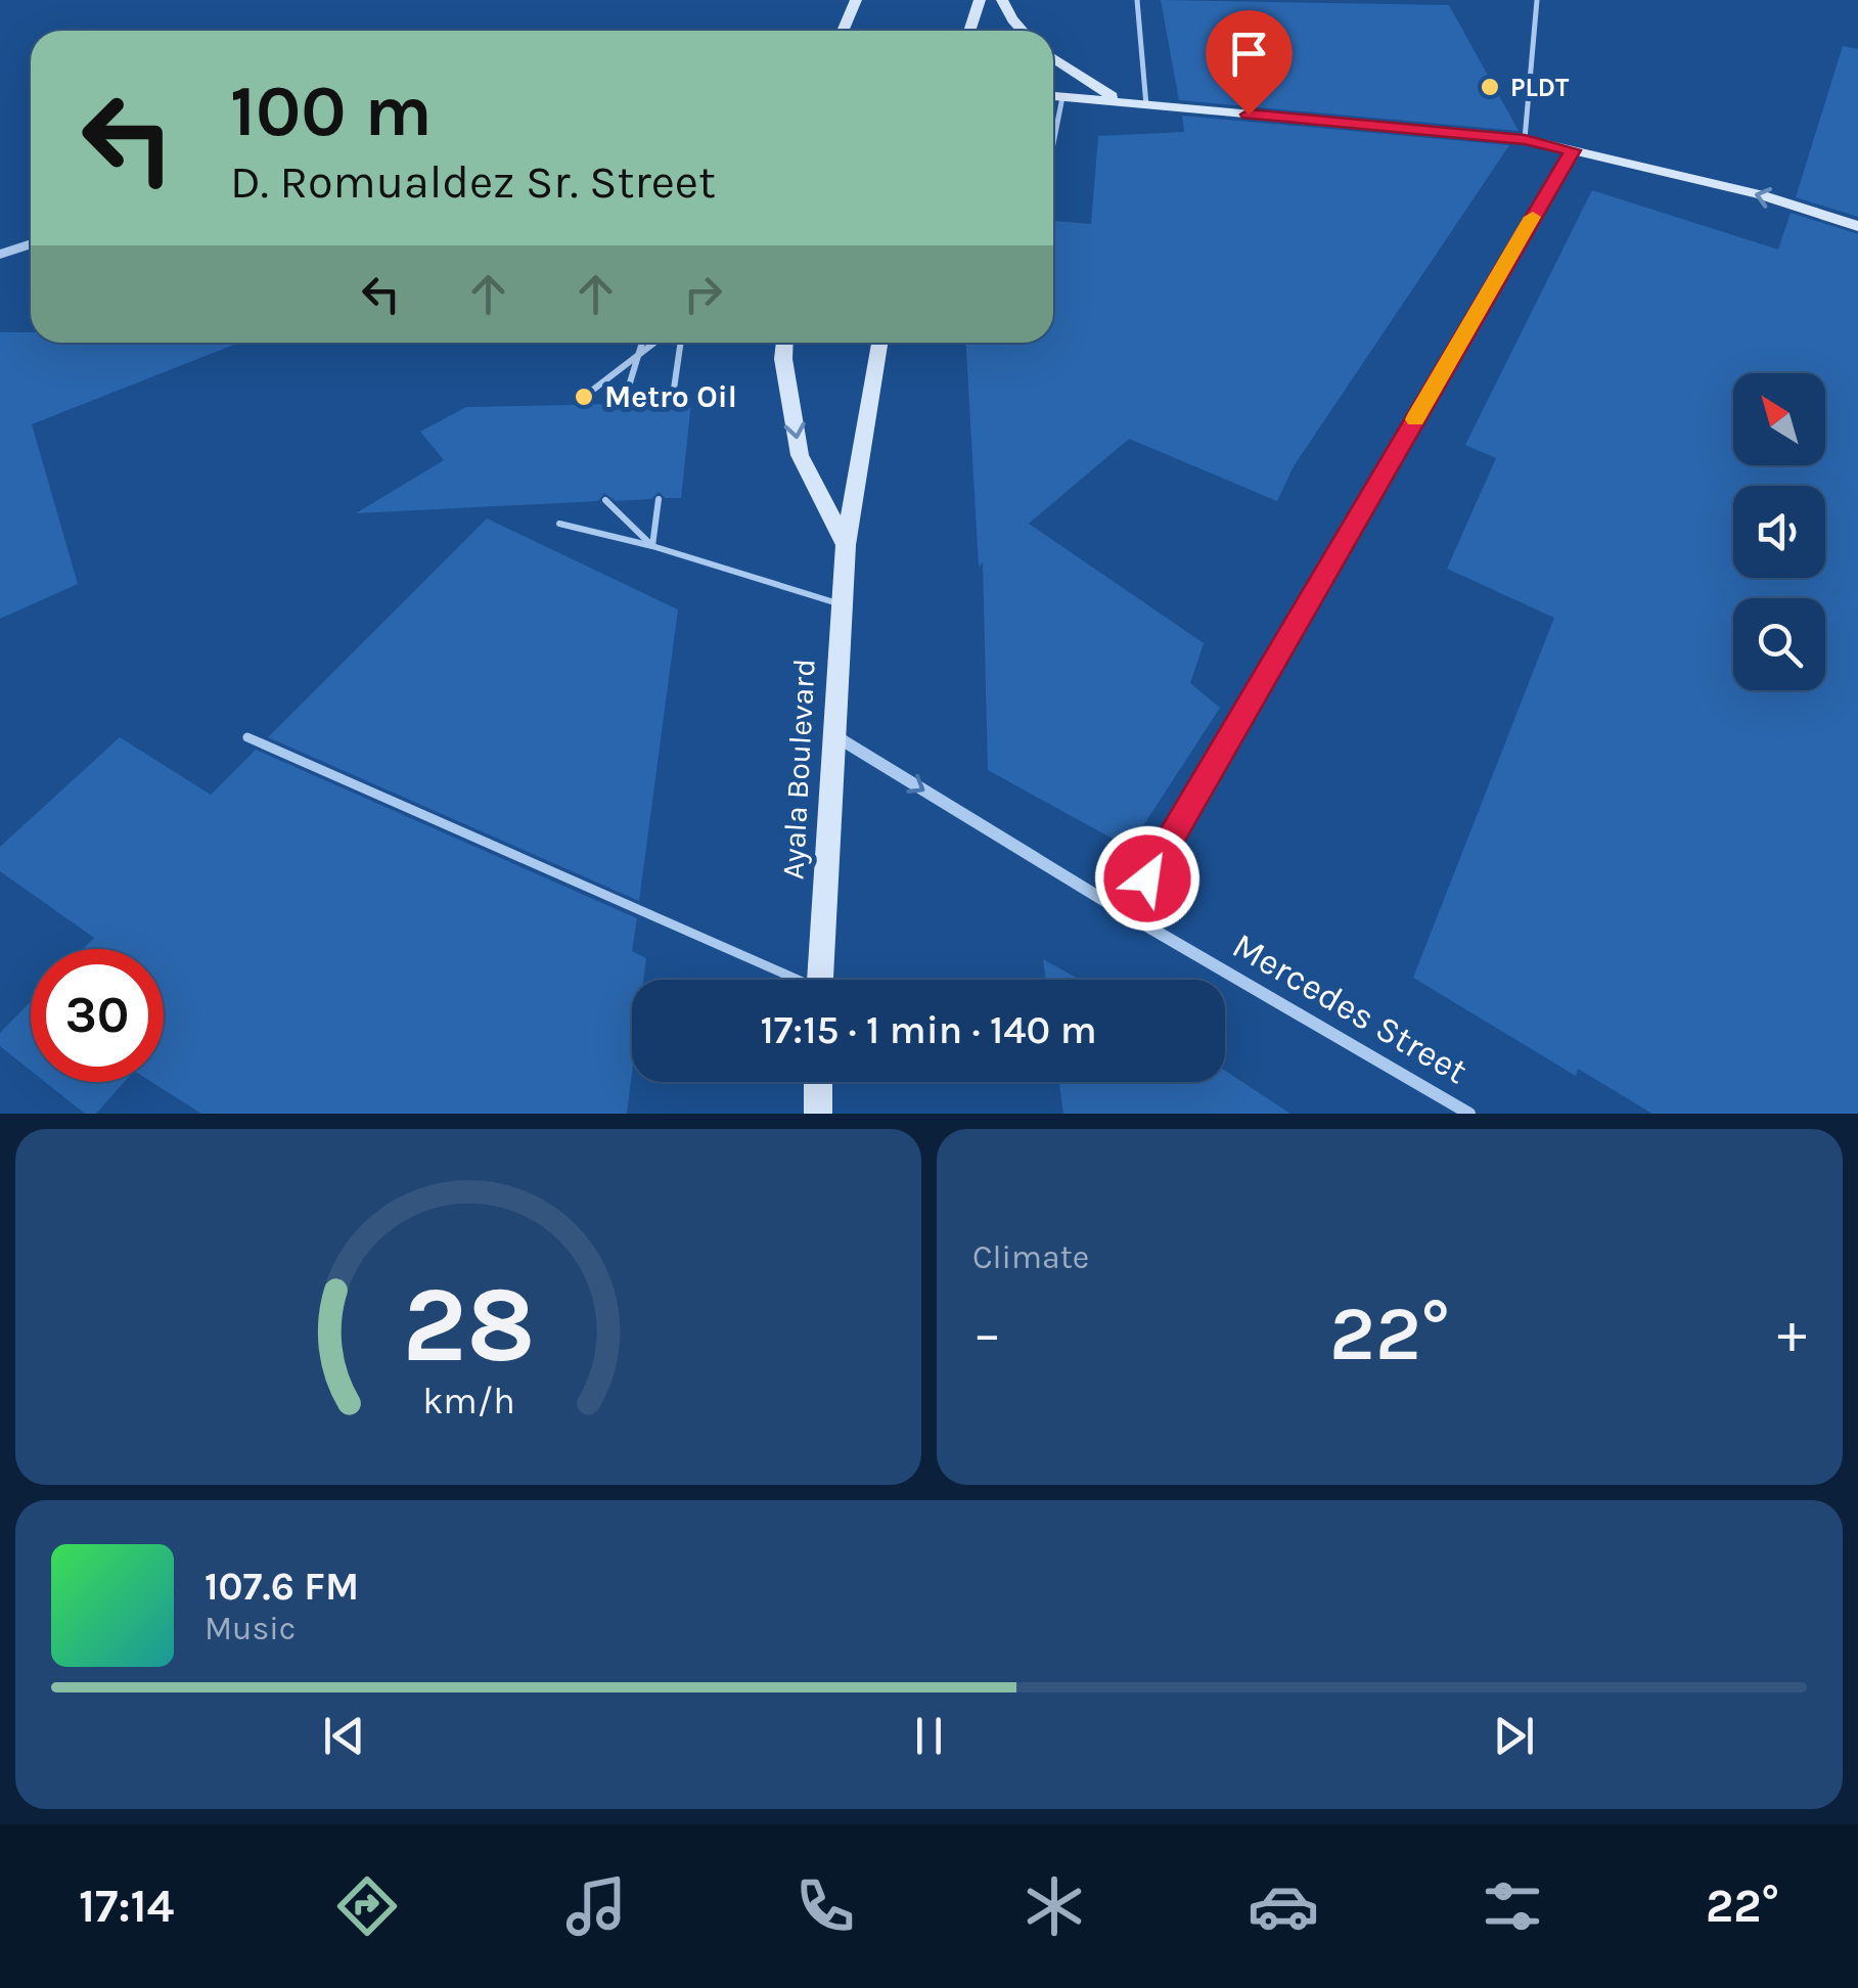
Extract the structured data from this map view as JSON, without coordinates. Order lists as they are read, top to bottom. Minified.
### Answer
{"streets":{"main road":["Ayala Boulevard"],"street":["Mercedes Street"]},"crossings":[["Ayala Boulevard","Mercedes Street"]],"one_way":["Mercedes Street"],"places":["PLDT","Metro Oil"],"north":"top left","page":{"turn":["100 m","D. Romualdez Sr. Street"],"limit":"30","trip":"17:15 · 1 min · 140 m","tile":"Climate","heat":["−","22°","+"],"song":["107.6 FM","Music"],"tabs":["17:14","22°"],"gauge":["28","km/h"]}}
